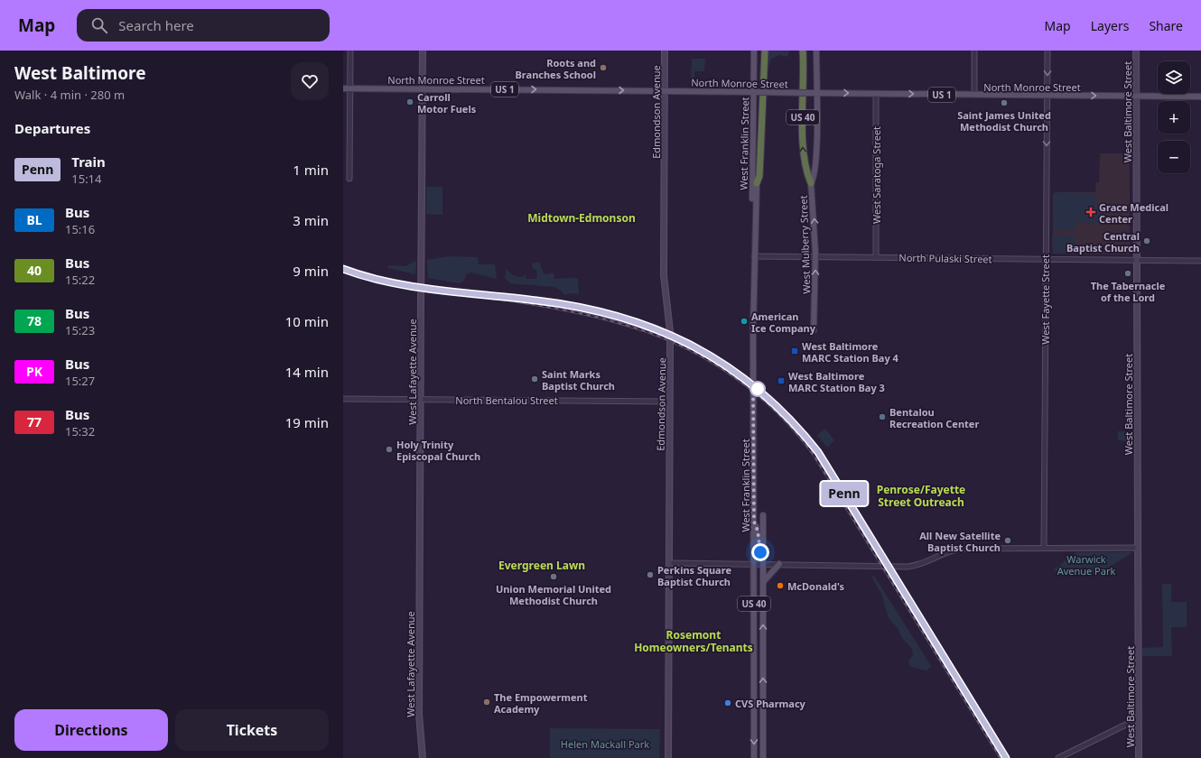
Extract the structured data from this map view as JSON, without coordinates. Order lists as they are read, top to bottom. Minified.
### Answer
{"streets":{"highway":["US 40"],"main road":["North Monroe Street","US 1","Edmondson Avenue","West Baltimore Street","West Franklin Street","West Mulberry Street","West Lafayette Avenue"],"street":["West Saratoga Street","North Pulaski Street","West Fayette Street","North Bentalou Street"]},"crossings":[["North Monroe Street","US 1"],["North Monroe Street","Edmondson Avenue"],["North Monroe Street","West Baltimore Street"],["North Monroe Street","West Franklin Street"],["North Monroe Street","West Saratoga Street"],["North Monroe Street","West Mulberry Street"],["North Monroe Street","West Fayette Street"],["North Monroe Street","West Lafayette Avenue"],["US 1","West Baltimore Street"],["Edmondson Avenue","North Bentalou Street"],["West Baltimore Street","North Pulaski Street"],["US 40","West Franklin Street"],["US 40","West Mulberry Street"],["West Franklin Street","North Pulaski Street"],["West Saratoga Street","North Pulaski Street"],["West Mulberry Street","North Pulaski Street"],["North Pulaski Street","West Fayette Street"],["West Lafayette Avenue","North Bentalou Street"]],"one_way":["North Monroe Street","West Mulberry Street","West Fayette Street"],"districts":["Midtown-Edmonson","Penrose/Fayette Street Outreach","Evergreen Lawn","Rosemont Homeowners/Tenants"],"parks":["Warwick Avenue Park","Helen Mackall Park"],"places":{"other":["Roots and Branches School","Carroll Motor Fuels","Saint James United Methodist Church","Central Baptist Church","The Tabernacle of the Lord","American Ice Company","Saint Marks Baptist Church","Bentalou Recreation Center","Holy Trinity Episcopal Church","All New Satellite Baptist Church","Perkins Square Baptist Church","Union Memorial United Methodist Church","McDonald's","The Empowerment Academy","CVS Pharmacy"],"health":["Grace Medical Center"],"transit":["West Baltimore MARC Station Bay 4","West Baltimore MARC Station Bay 3"]},"page":{"header":"Map","search":"Search here","nav":["Map","Layers","Share"],"heading":[["West Baltimore","Walk · 4 min · 280 m"],"Departures"],"on_map":"Penn","map_buttons":["+","−"],"list":[{"mark":"Penn","name":"Train","note":"15:14","value":"1 min"},{"mark":"BL","name":"Bus","note":"15:16","value":"3 min"},{"mark":"40","name":"Bus","note":"15:22","value":"9 min"},{"mark":"78","name":"Bus","note":"15:23","value":"10 min"},{"mark":"PK","name":"Bus","note":"15:27","value":"14 min"},{"mark":"77","name":"Bus","note":"15:32","value":"19 min"}],"buttons":["Directions","Tickets"]}}
